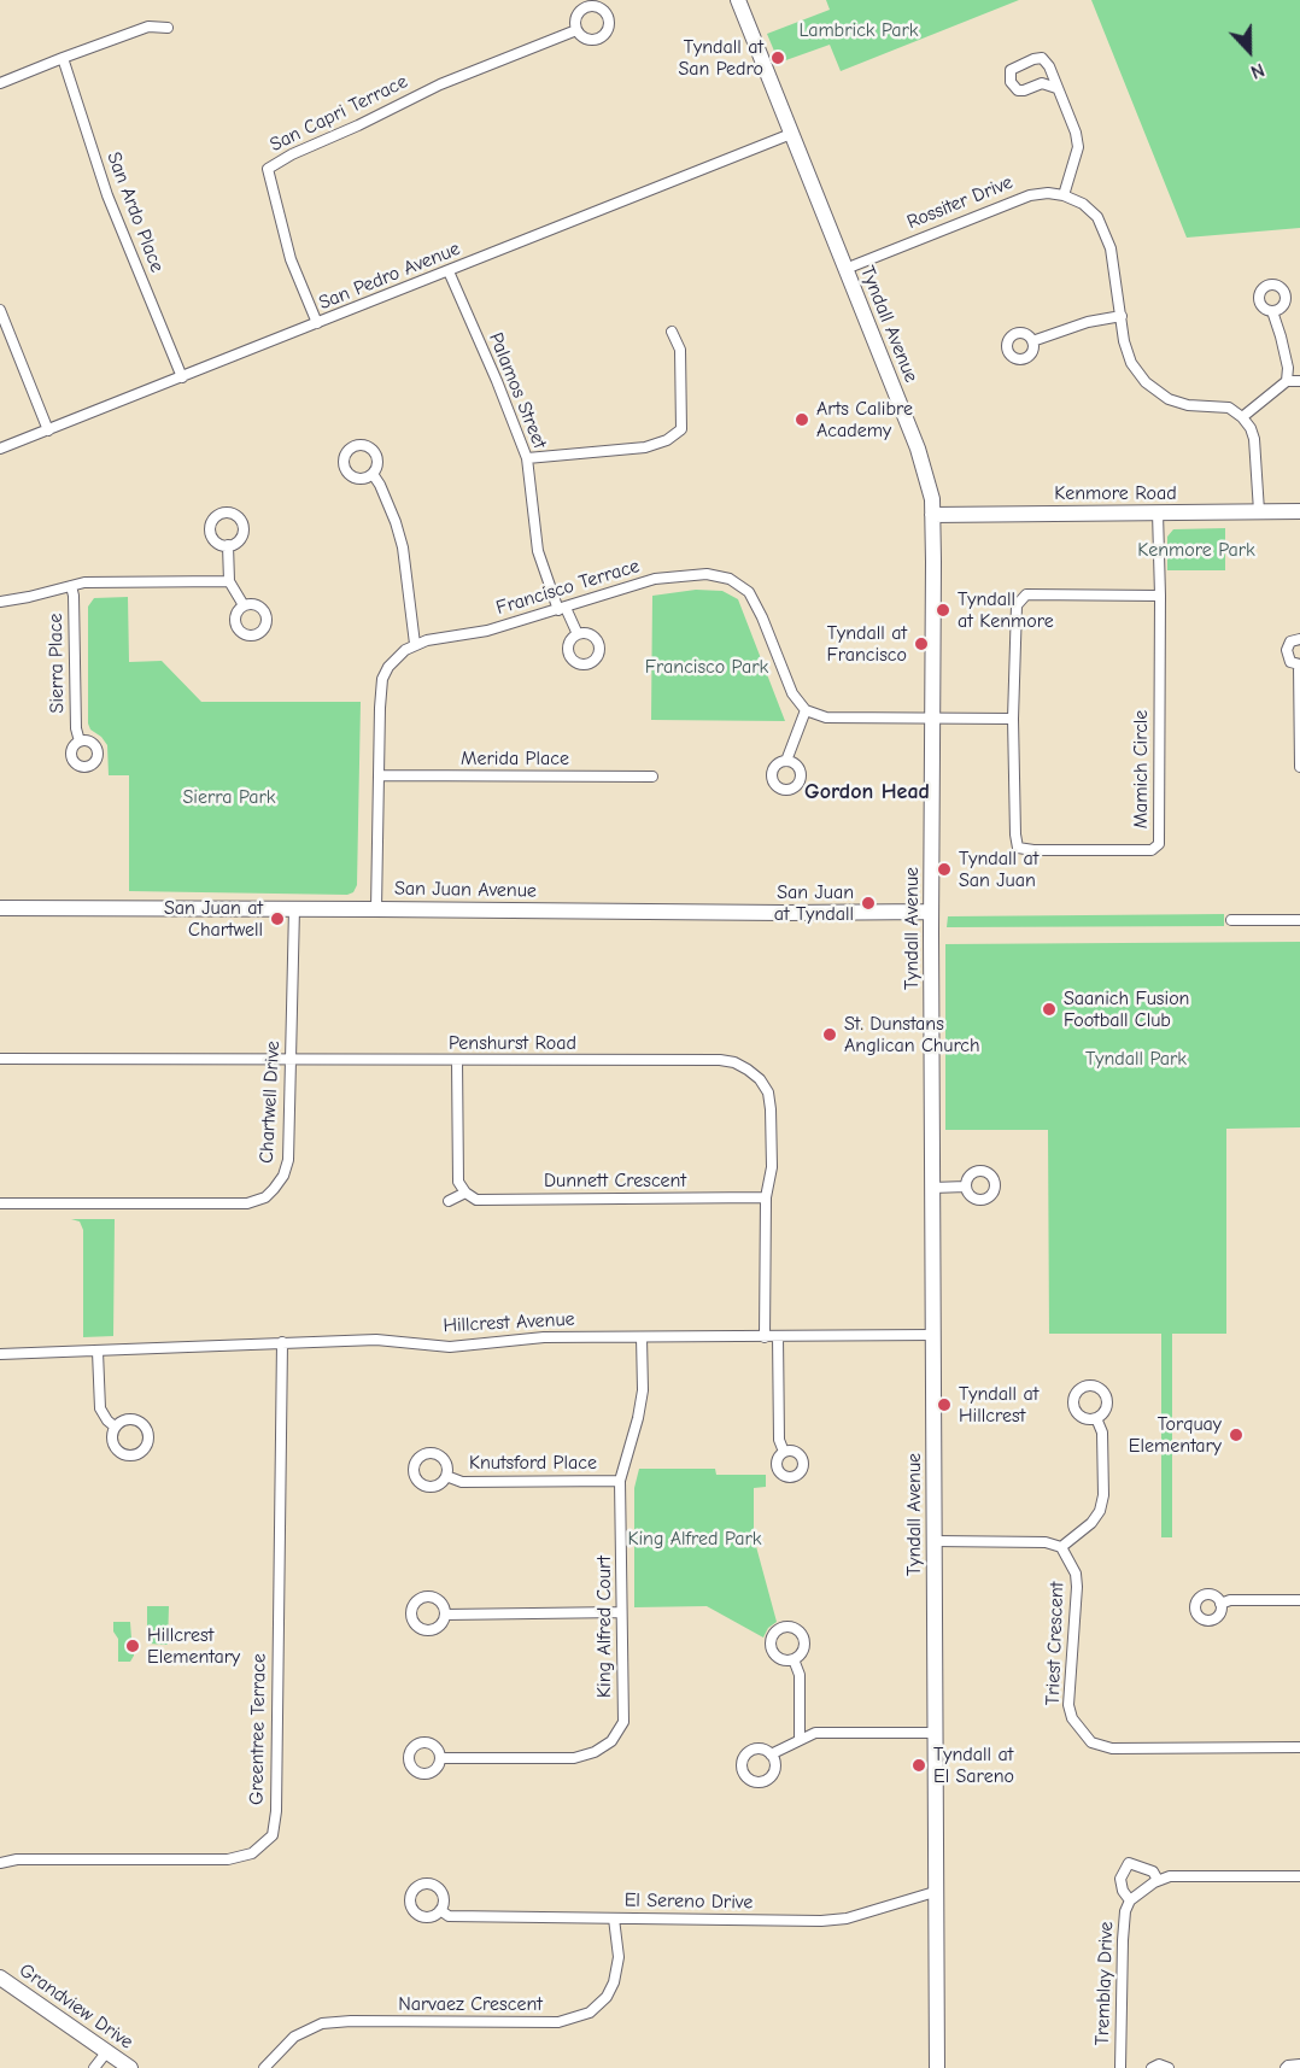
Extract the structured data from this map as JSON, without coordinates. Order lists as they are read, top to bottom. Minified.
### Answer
{"streets":{"street":["San Capri Terrace","Rossiter Drive","San Ardo Place","San Pedro Avenue","Tyndall Avenue","Palamos Street","Kenmore Road","Francisco Terrace","Sierra Place","Merida Place","Mamich Circle","San Juan Avenue","Penshurst Road","Chartwell Drive","Dunnett Crescent","Hillcrest Avenue","Knutsford Place","King Alfred Court","Triest Crescent","Greentree Terrace","El Sereno Drive","Tremblay Drive","Narvaez Crescent","Grandview Drive"]},"crossings":[["San Capri Terrace","San Pedro Avenue"],["Rossiter Drive","Tyndall Avenue"],["San Ardo Place","San Pedro Avenue"],["San Pedro Avenue","Tyndall Avenue"],["San Pedro Avenue","Palamos Street"],["Tyndall Avenue","Kenmore Road"],["Tyndall Avenue","San Juan Avenue"],["Tyndall Avenue","Hillcrest Avenue"],["Tyndall Avenue","El Sereno Drive"],["Palamos Street","Francisco Terrace"],["Kenmore Road","Mamich Circle"],["San Juan Avenue","Chartwell Drive"],["Penshurst Road","Chartwell Drive"],["Penshurst Road","Dunnett Crescent"],["Penshurst Road","Hillcrest Avenue"],["Hillcrest Avenue","King Alfred Court"],["Hillcrest Avenue","Greentree Terrace"],["Knutsford Place","King Alfred Court"],["El Sereno Drive","Narvaez Crescent"]],"districts":["Gordon Head"],"parks":["Lambrick Park","Kenmore Park","Francisco Park","Sierra Park","Tyndall Park","King Alfred Park"],"places":["Tyndall at San Pedro","Arts Calibre Academy","Tyndall at Kenmore","Tyndall at Francisco","Tyndall at San Juan","San Juan at Tyndall","San Juan at Chartwell","Saanich Fusion Football Club","St. Dunstans Anglican Church","Tyndall at Hillcrest","Torquay Elementary","Hillcrest Elementary","Tyndall at El Sareno"],"north":"bottom"}
